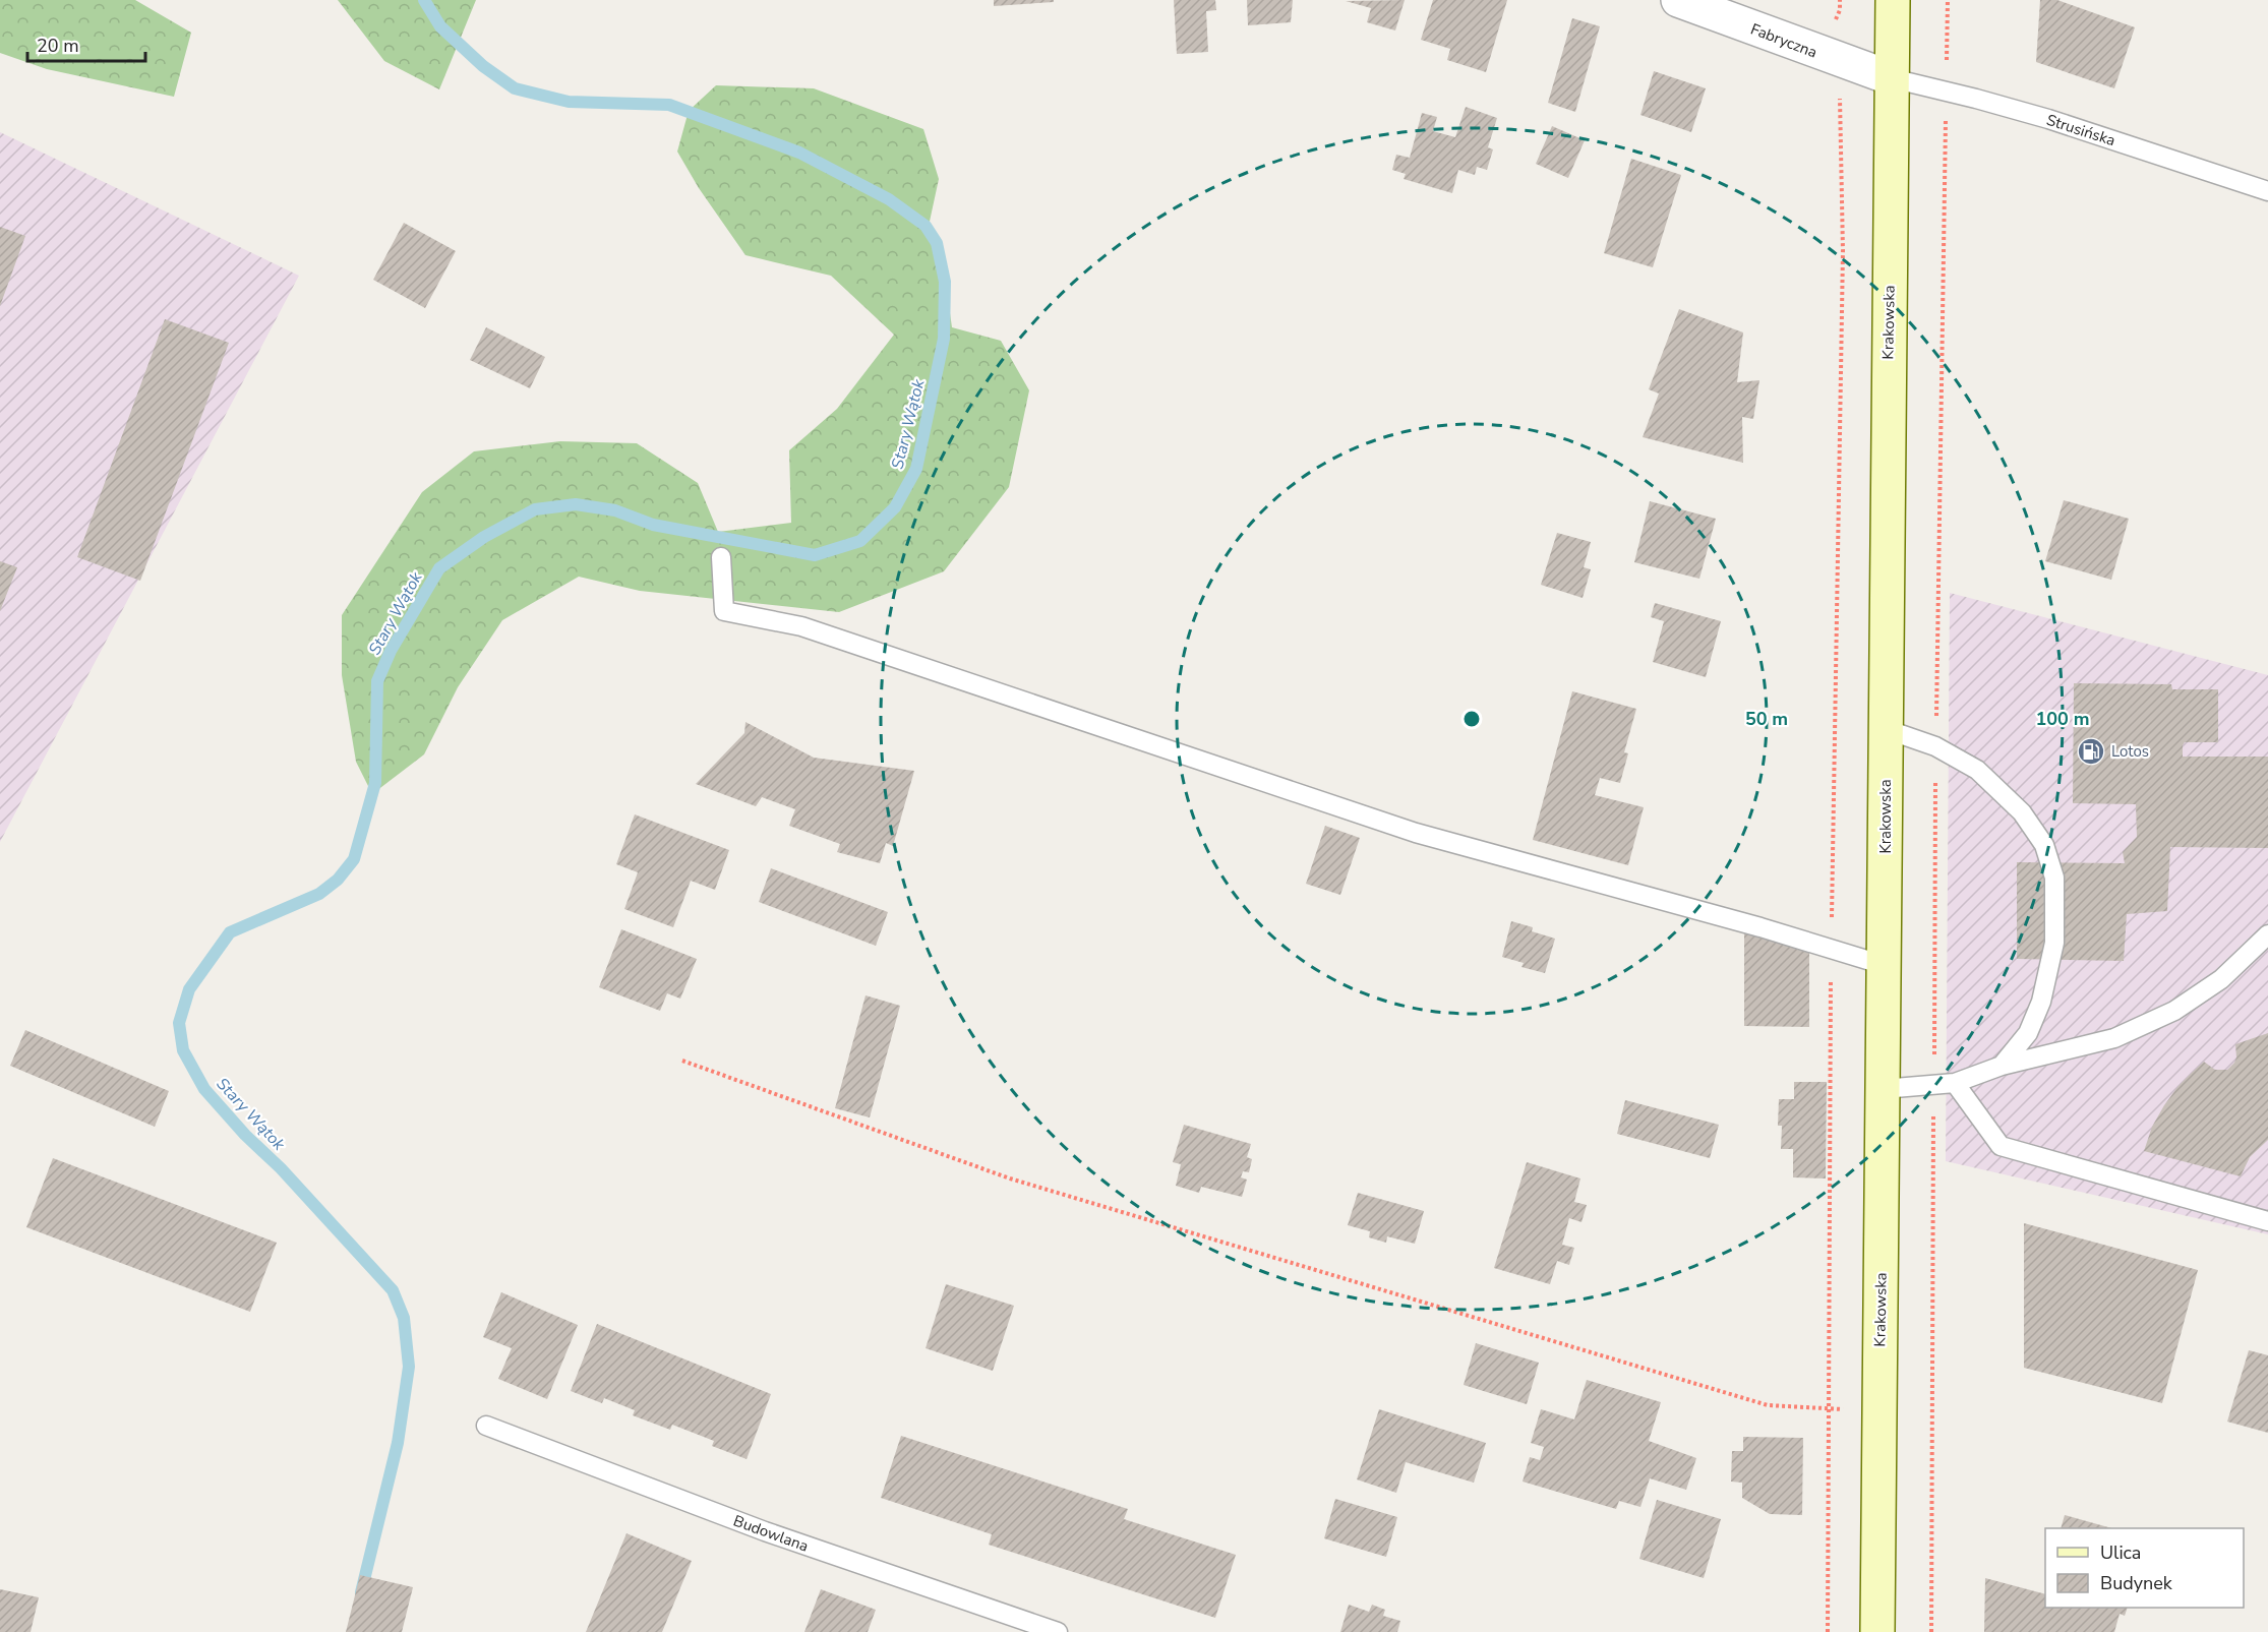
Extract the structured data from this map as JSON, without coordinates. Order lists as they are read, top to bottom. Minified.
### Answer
{"streets":{"street":["Fabryczna","Krakowska"],"lane":["Strusińska","Budowlana"]},"crossings":[["Fabryczna","Strusińska"],["Fabryczna","Krakowska"],["Strusińska","Krakowska"]],"water":["Stary Wątok"],"places":{"fuel station":["Lotos"]},"legend":["Ulica","Budynek"],"scale_bar":"20 m","rings":["50 m","100 m"]}
